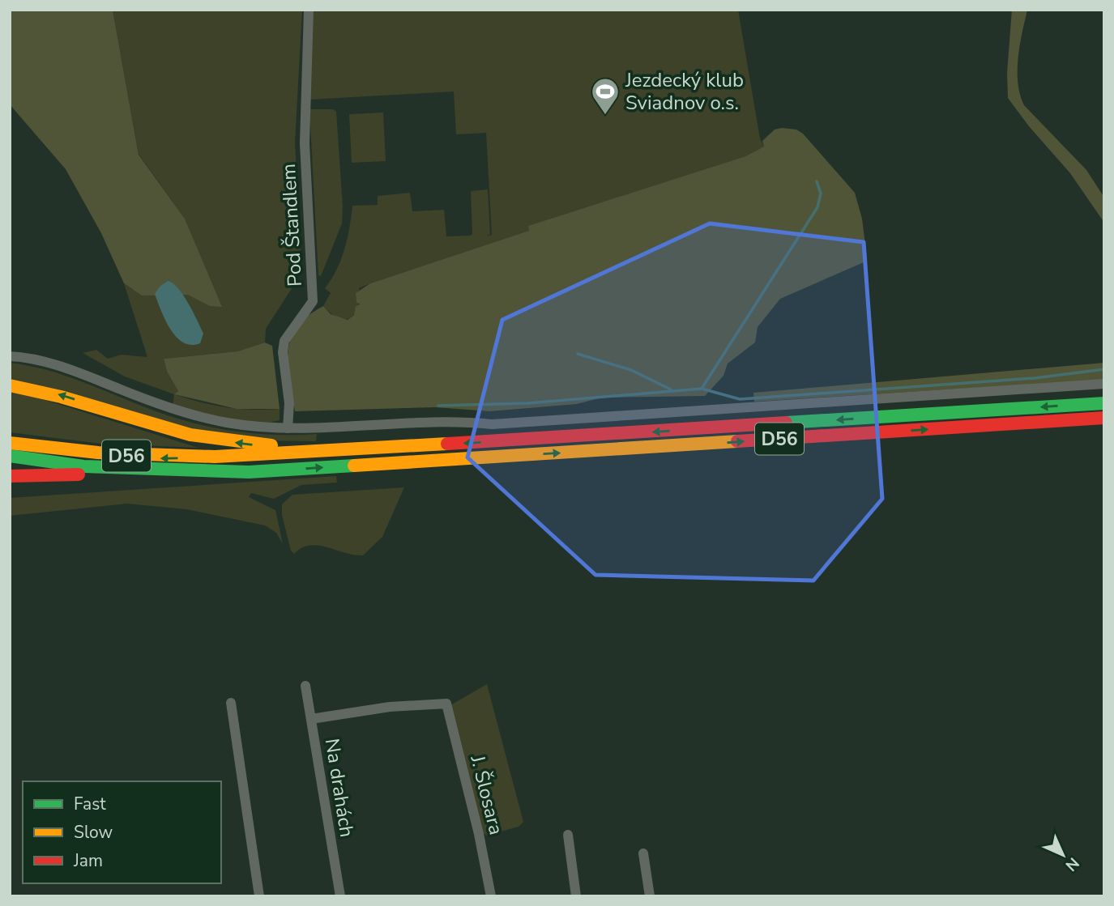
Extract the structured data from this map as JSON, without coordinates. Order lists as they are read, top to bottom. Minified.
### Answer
{"streets":{"highway":["D56"],"street":["Pod Štandlem","Na drahách","J. Šlosara"]},"crossings":[["Na drahách","J. Šlosara"]],"places":{"sports":["Jezdecký klub Sviadnov o.s."]},"legend":["Fast","Slow","Jam"],"north":"bottom right"}
